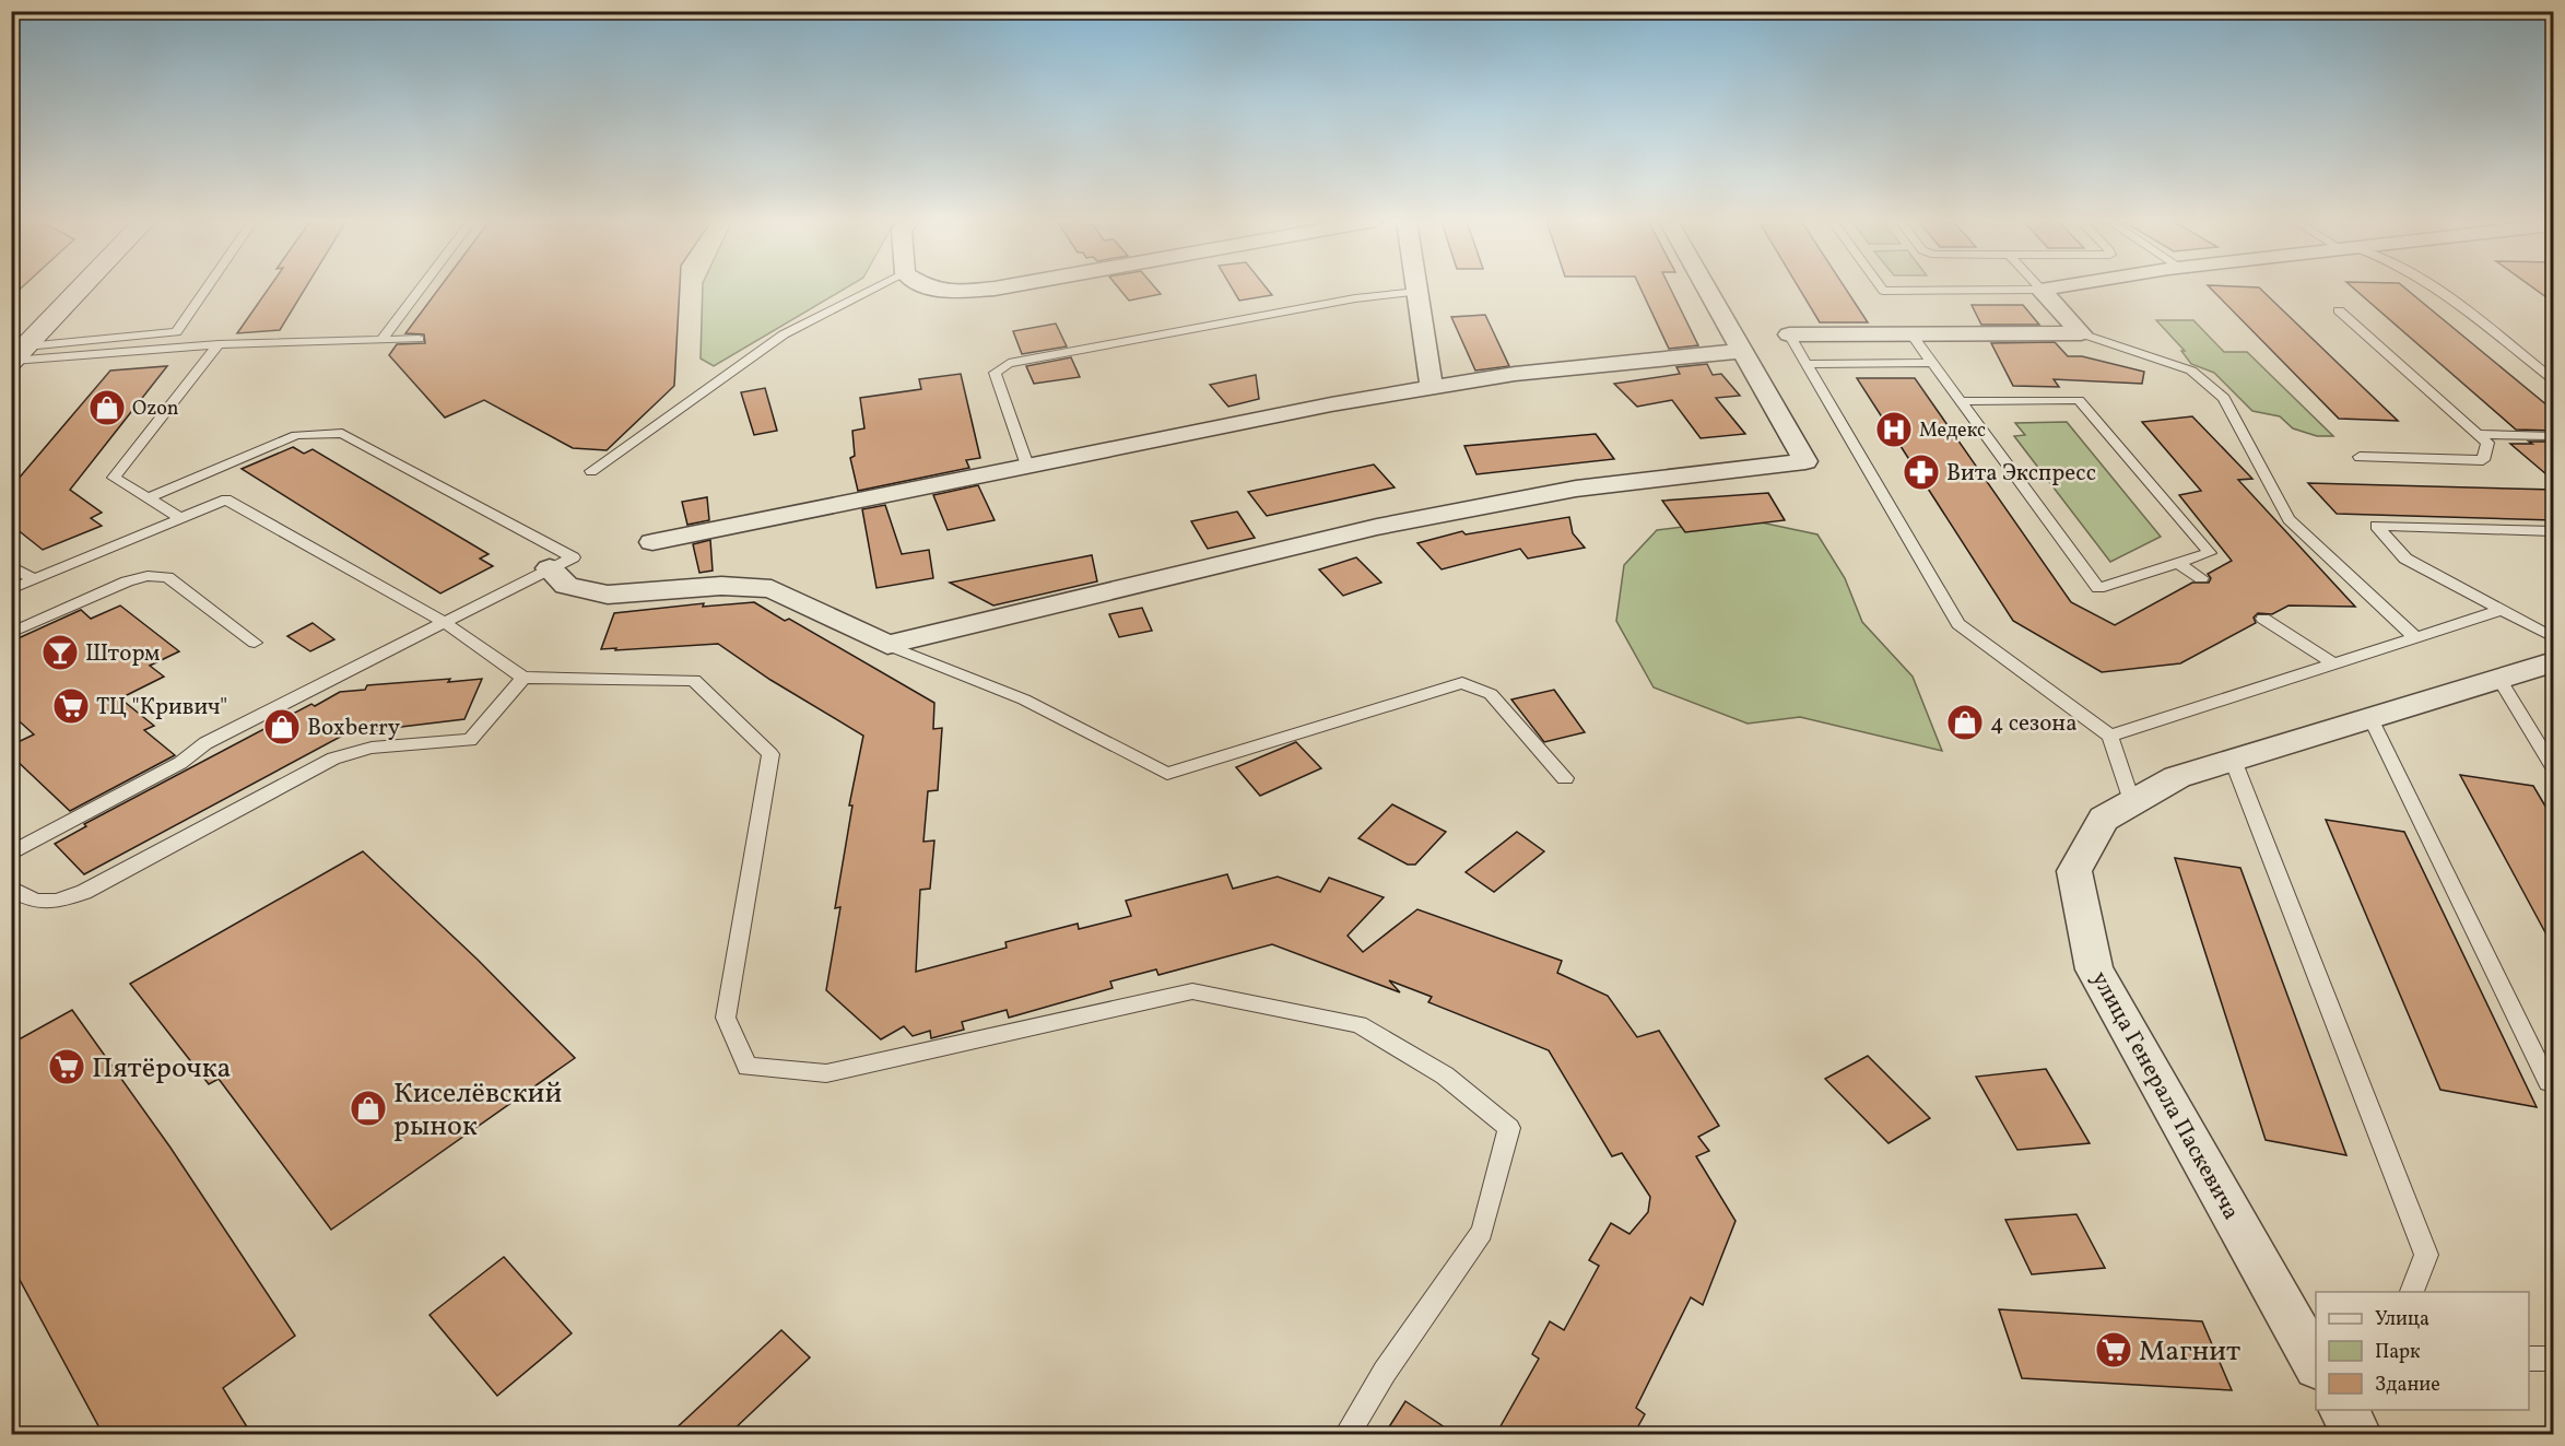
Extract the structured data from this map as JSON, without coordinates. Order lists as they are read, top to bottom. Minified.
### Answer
{"streets":{"street":["улица Генерала Паскевича"]},"places":{"shop":["Ozon","4 сезона","Boxberry","Киселёвский рынок"],"hospital":["Медекс"],"pharmacy":["Вита Экспресс"],"bar":["Шторм"],"supermarket":["ТЦ \"Кривич\"","Пятёрочка","Магнит"]},"legend":["Улица","Парк","Здание"]}
